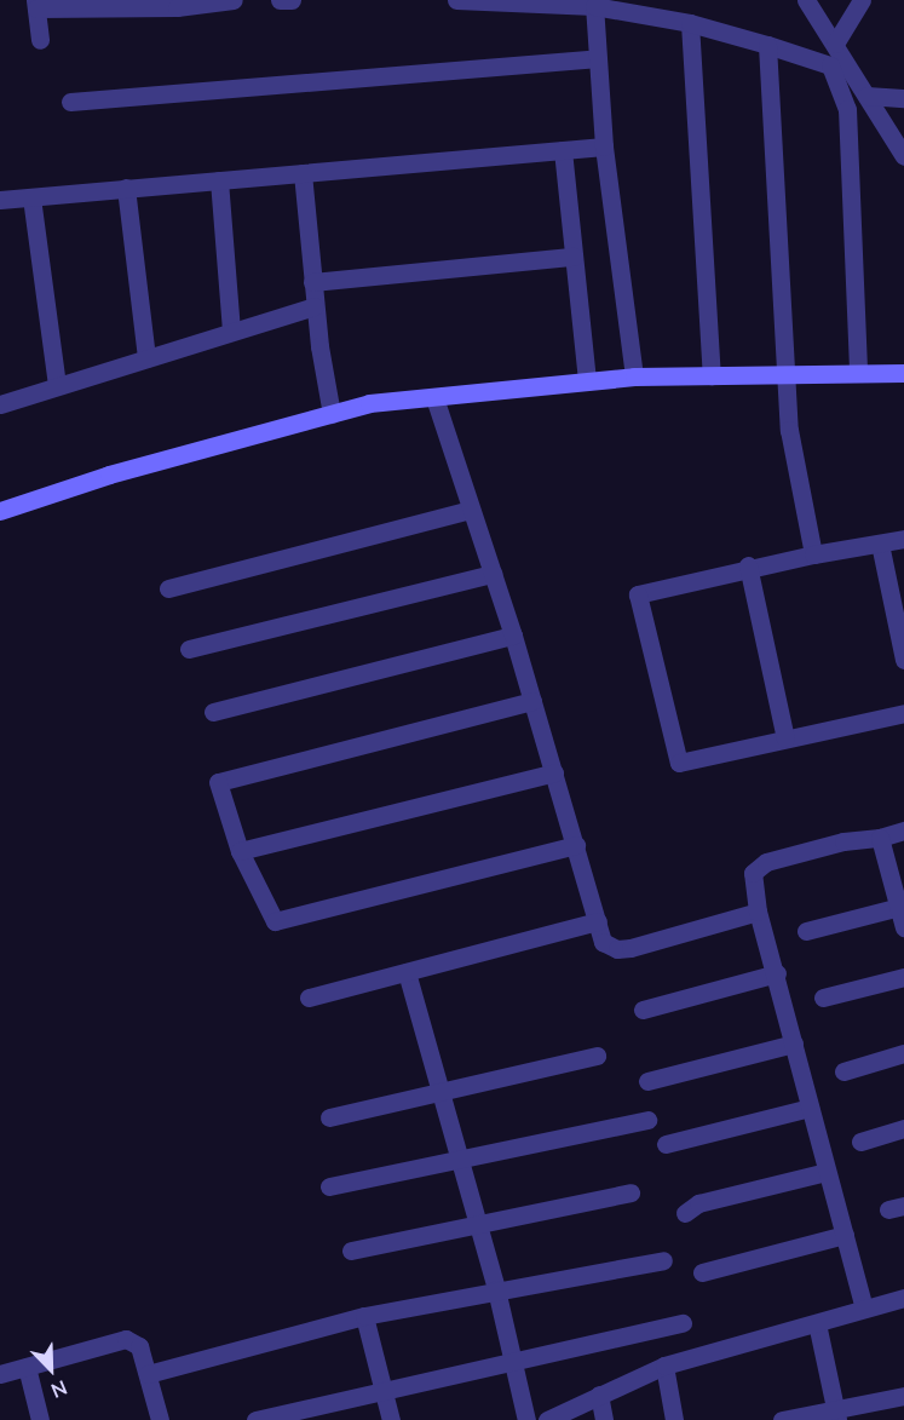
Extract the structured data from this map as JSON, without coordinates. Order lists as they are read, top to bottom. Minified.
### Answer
{"north":"bottom right"}
